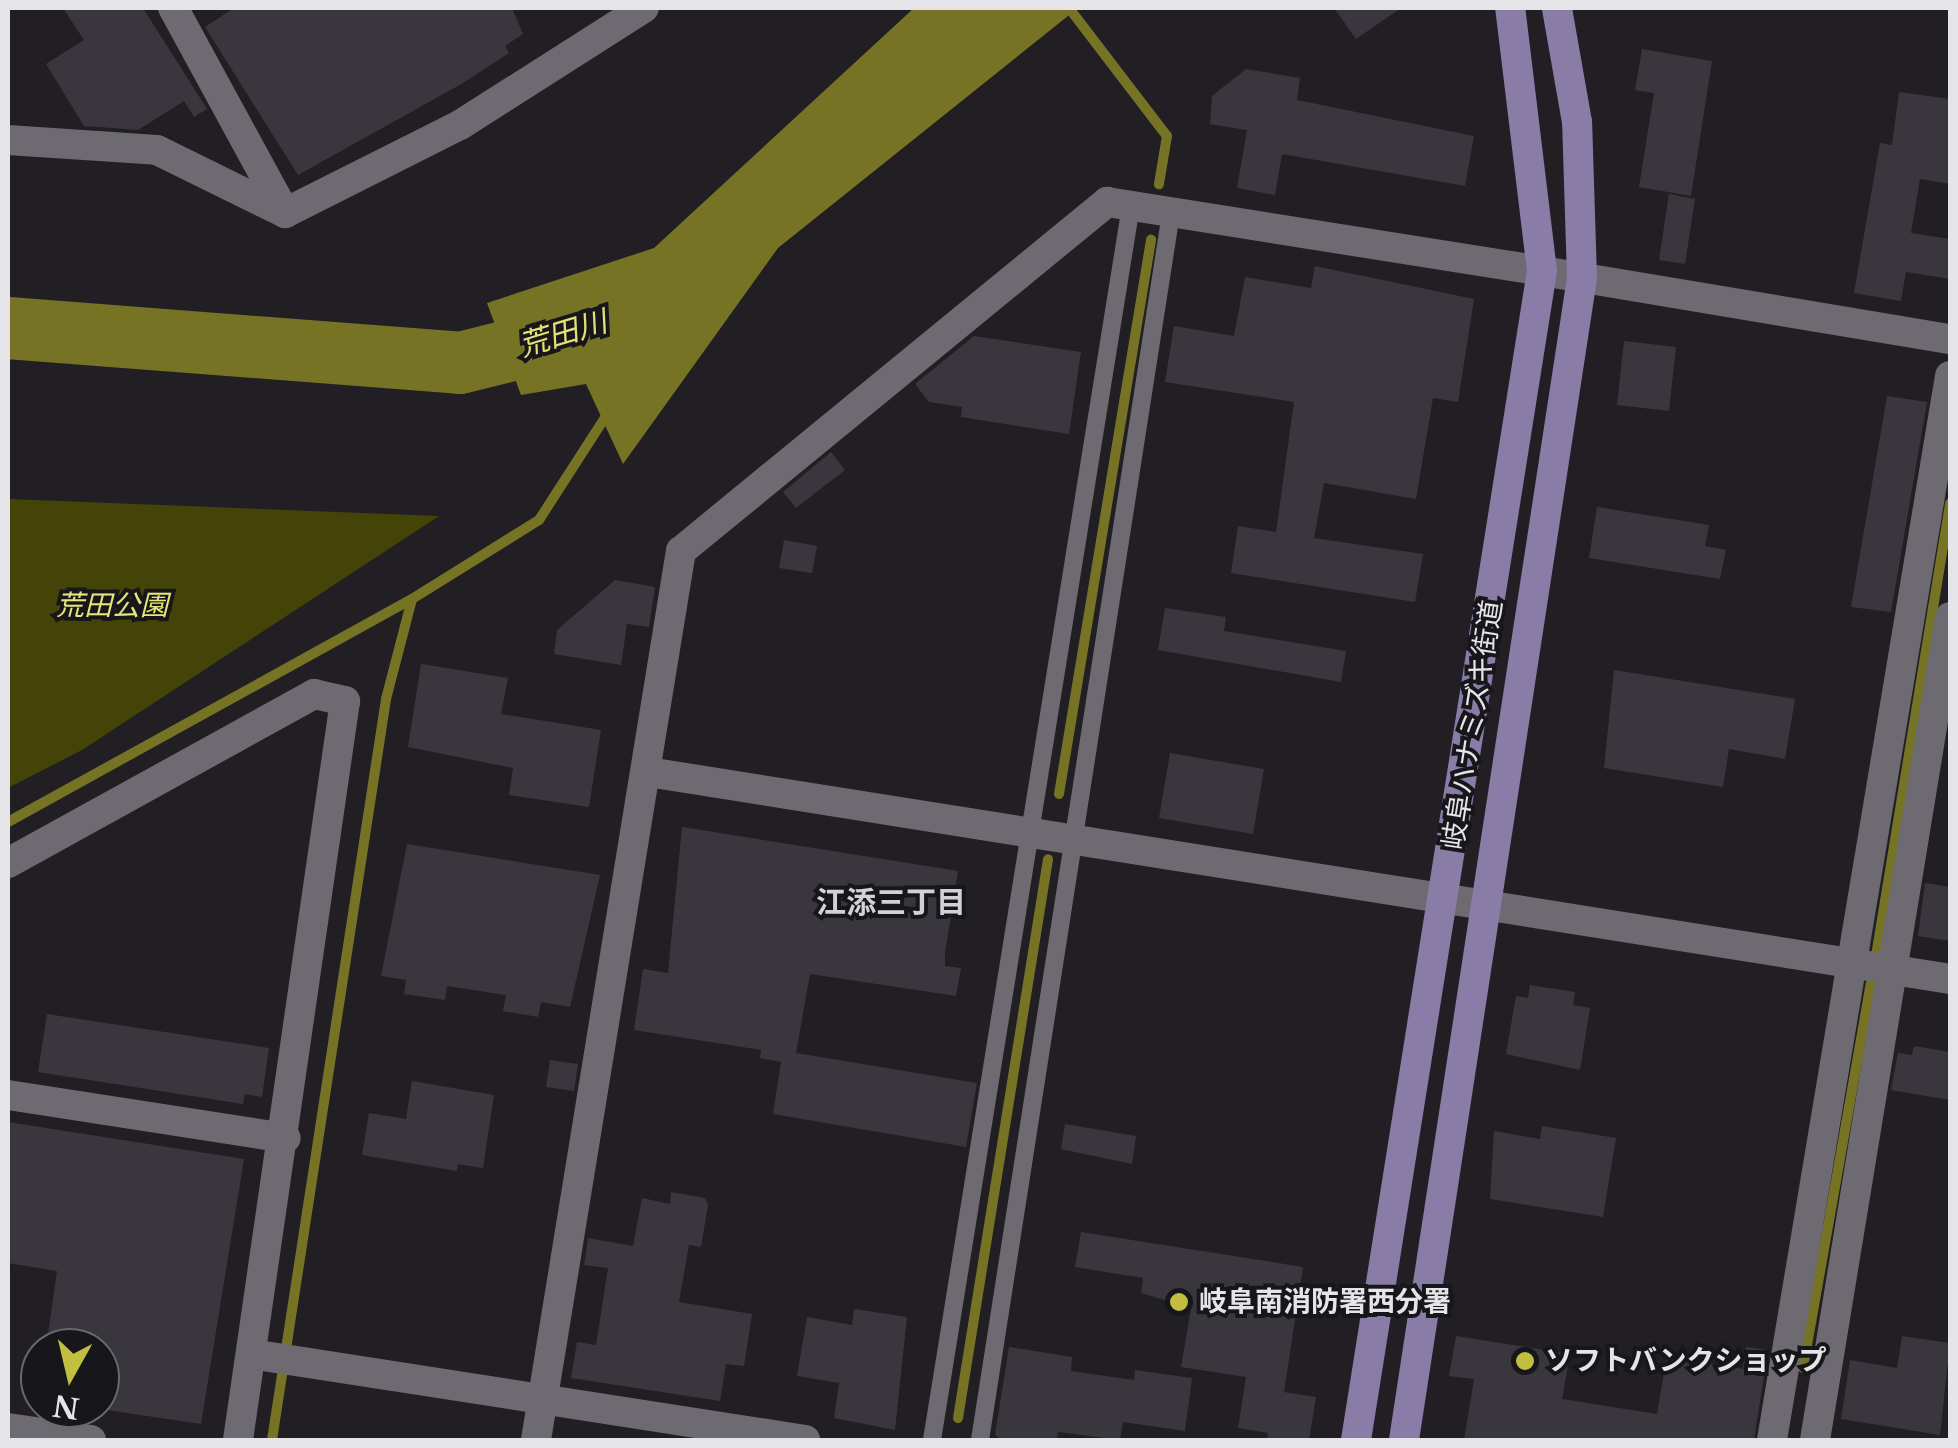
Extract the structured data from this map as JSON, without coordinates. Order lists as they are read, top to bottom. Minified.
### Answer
{"streets":{"main road":["岐阜ハナミズキ街道"]},"districts":["江添三丁目"],"water":["荒田川"],"parks":["荒田公園"],"places":["岐阜南消防署西分署","ソフトバンクショップ"],"north":"bottom"}
